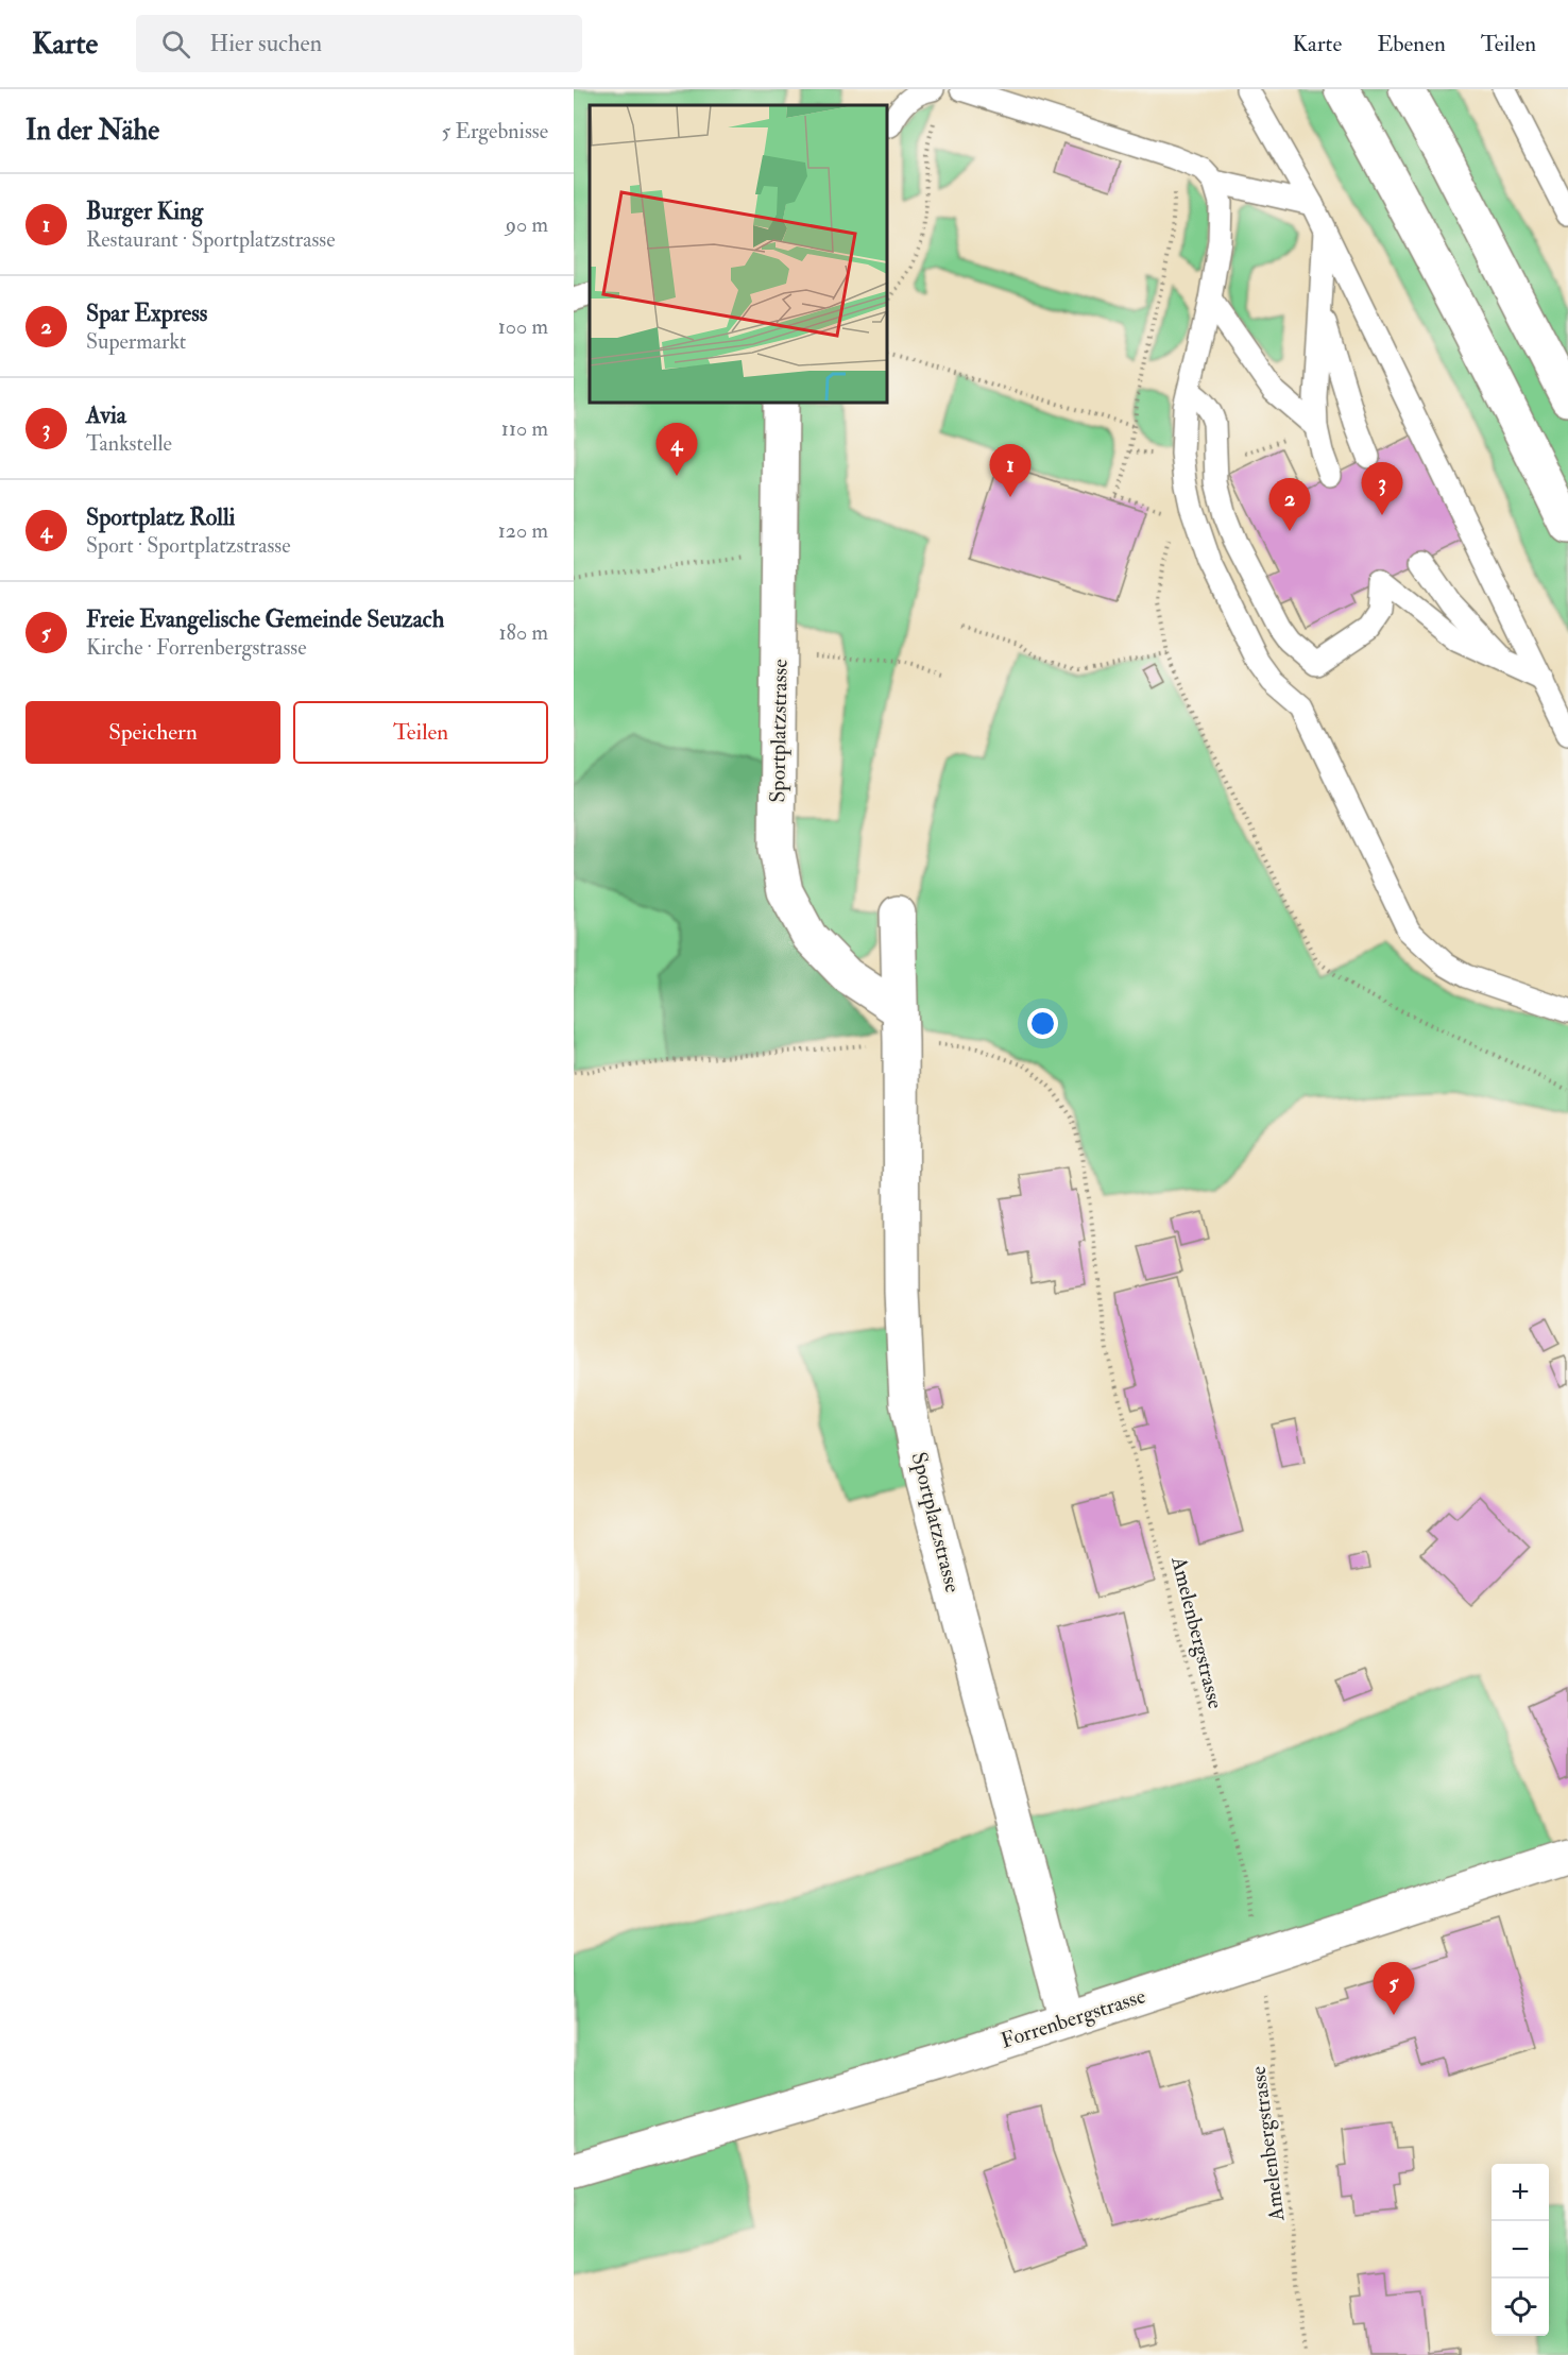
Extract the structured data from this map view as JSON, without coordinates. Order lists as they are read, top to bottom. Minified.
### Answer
{"streets":{"main road":["Sportplatzstrasse","Forrenbergstrasse"],"path":["Amelenbergstrasse"]},"crossings":[["Sportplatzstrasse","Amelenbergstrasse"],["Sportplatzstrasse","Forrenbergstrasse"],["Amelenbergstrasse","Forrenbergstrasse"]],"page":{"header":"Karte","search":"Hier suchen","nav":["Karte","Ebenen","Teilen"],"heading":["In der Nähe","5 Ergebnisse"],"list":[{"mark":"1","name":"Burger King","note":"Restaurant · Sportplatzstrasse","value":"90 m"},{"mark":"2","name":"Spar Express","note":"Supermarkt","value":"100 m"},{"mark":"3","name":"Avia","note":"Tankstelle","value":"110 m"},{"mark":"4","name":"Sportplatz Rolli","note":"Sport · Sportplatzstrasse","value":"120 m"},{"mark":"5","name":"Freie Evangelische Gemeinde Seuzach","note":"Kirche · Forrenbergstrasse","value":"180 m"}],"pins":["4","1","3","2","5"],"buttons":["Speichern","Teilen"],"map_buttons":["+","−"]}}
